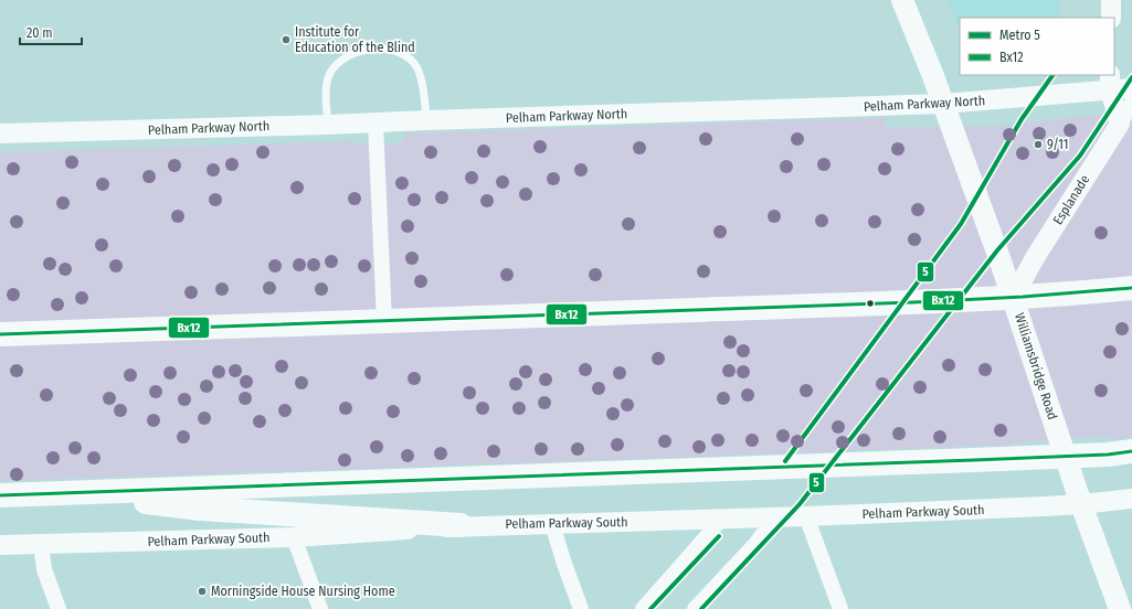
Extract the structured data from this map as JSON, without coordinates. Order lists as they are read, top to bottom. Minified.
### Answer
{"streets":{"main road":["Williamsbridge Road"],"street":["Pelham Parkway North","Esplanade","Pelham Parkway South"]},"crossings":[["Pelham Parkway North","Williamsbridge Road"],["Esplanade","Williamsbridge Road"],["Williamsbridge Road","Pelham Parkway South"]],"places":["Institute for Education of the Blind","9/11","Morningside House Nursing Home"],"lines":["metro line 5","transit line Bx12"],"legend":["Metro 5","Bx12"],"scale_bar":"20 m"}
